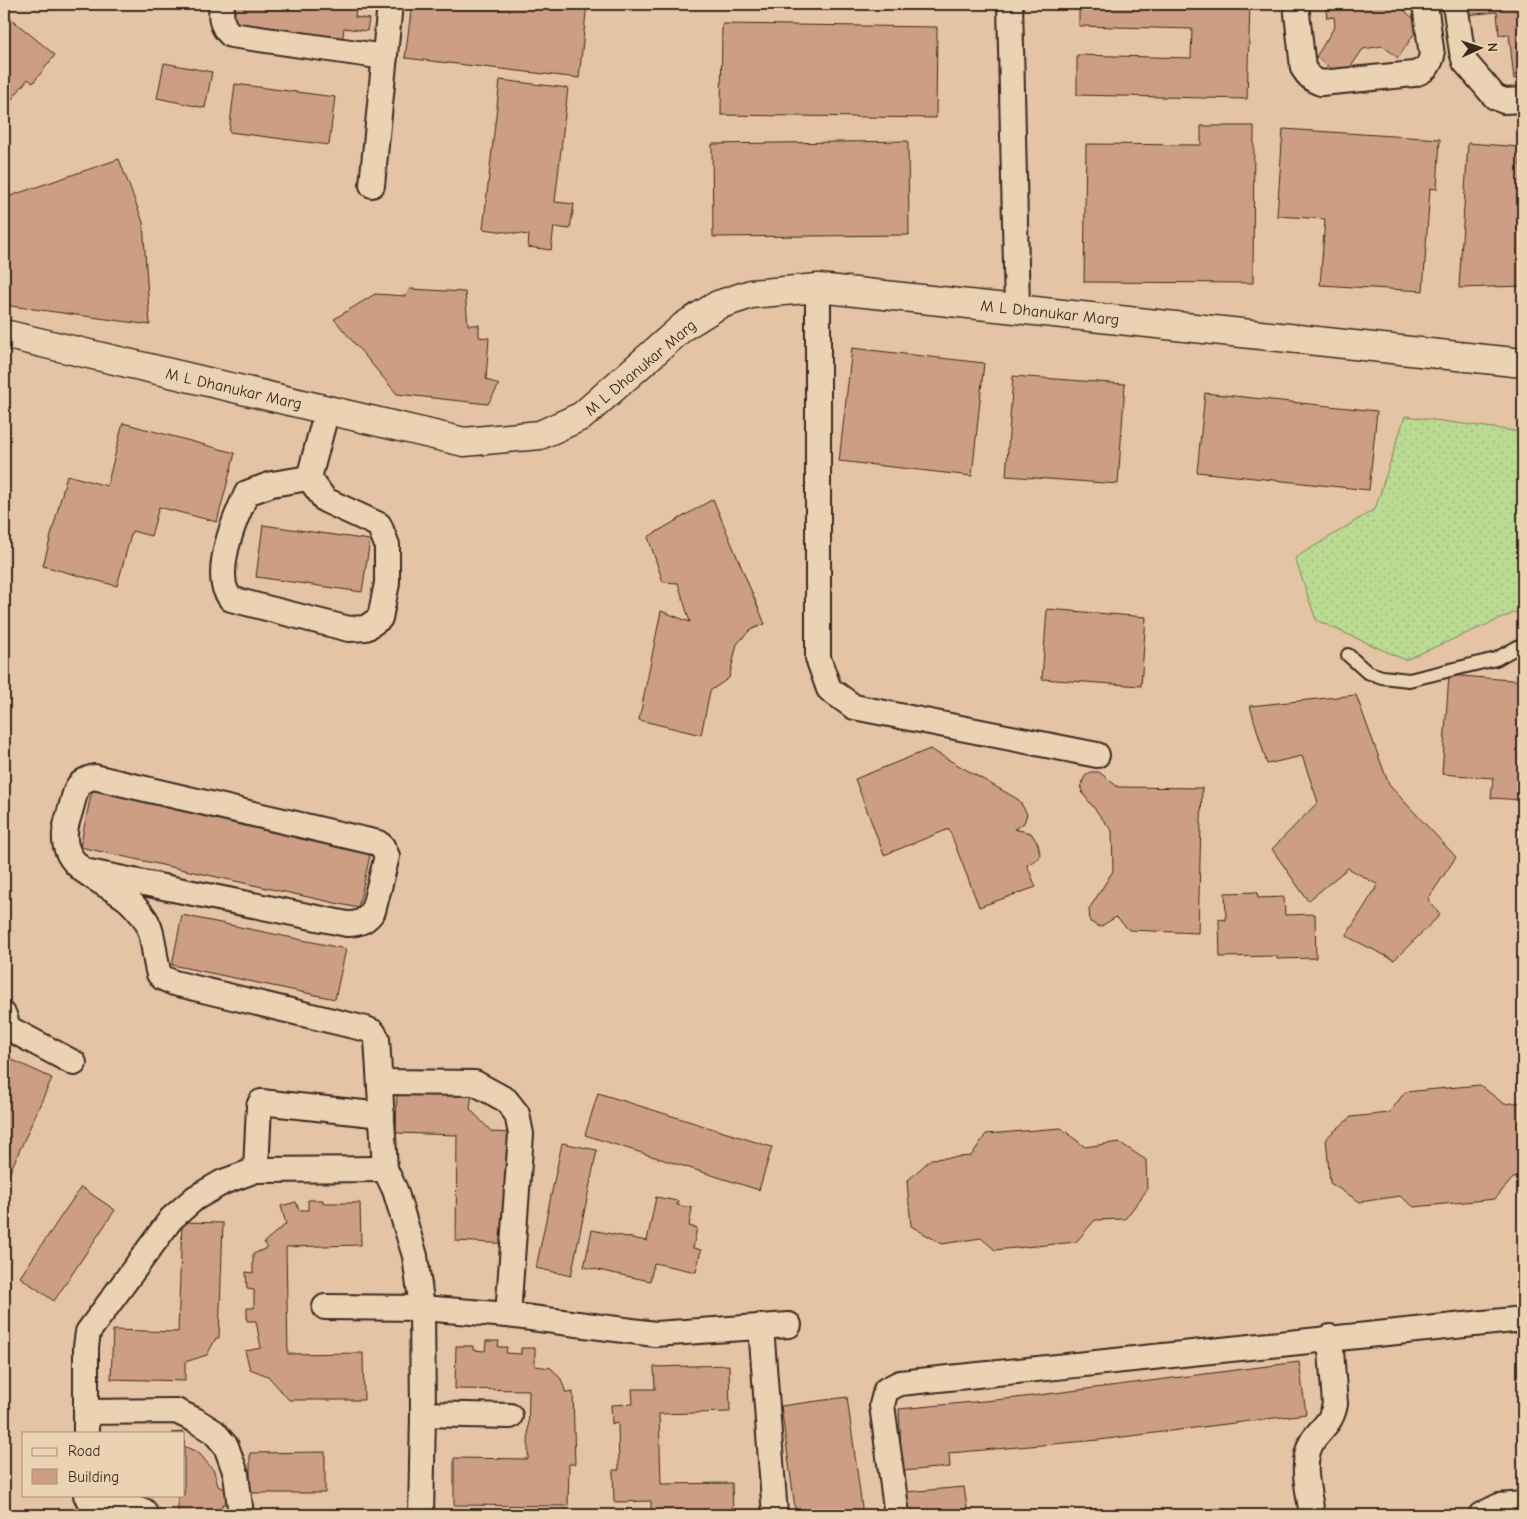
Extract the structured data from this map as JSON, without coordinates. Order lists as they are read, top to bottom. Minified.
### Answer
{"streets":{"street":["M L Dhanukar Marg"]},"legend":["Road","Building"],"north":"right"}
